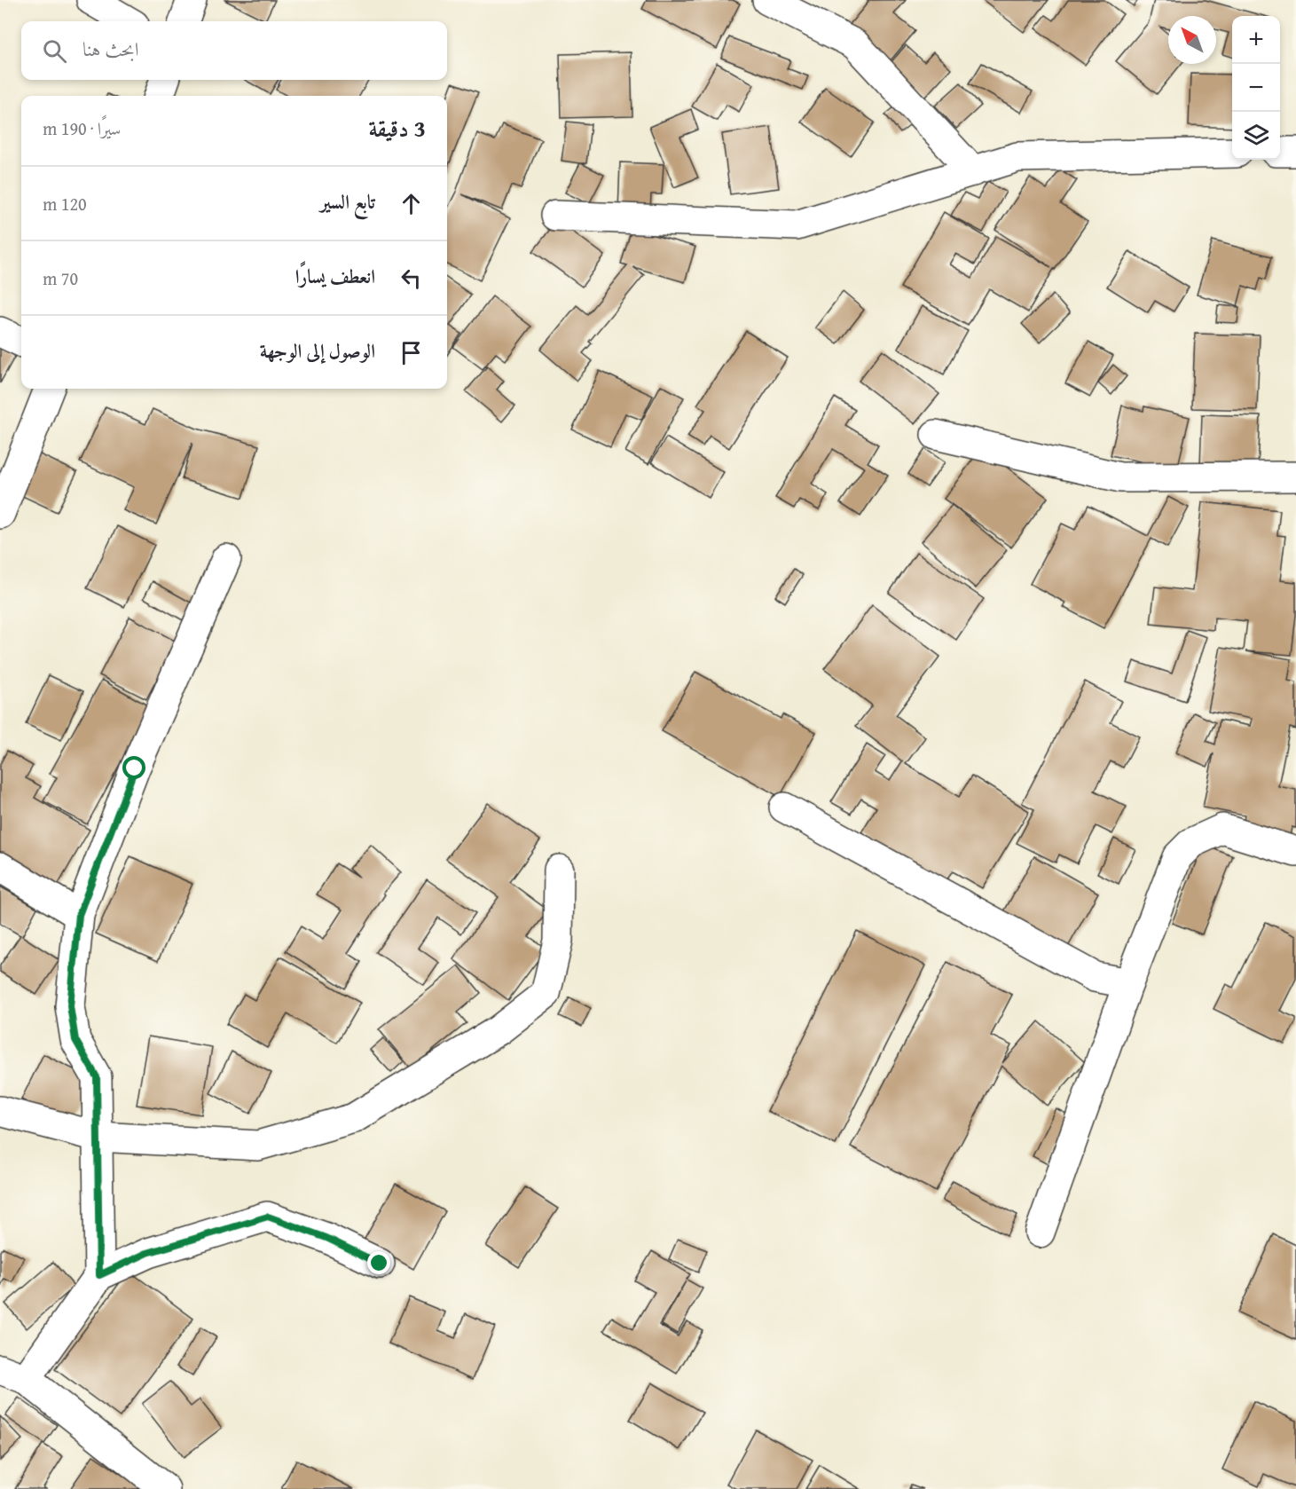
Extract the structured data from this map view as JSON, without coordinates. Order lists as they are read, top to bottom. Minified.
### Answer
{"north":"top left","page":{"map_buttons":["+","−"],"search":"ابحث هنا","heading":["3 دقيقة","سيرًا · 190 m"],"list":[["تابع السير","120 m"],["انعطف يسارًا","70 m"],"الوصول إلى الوجهة"]}}
